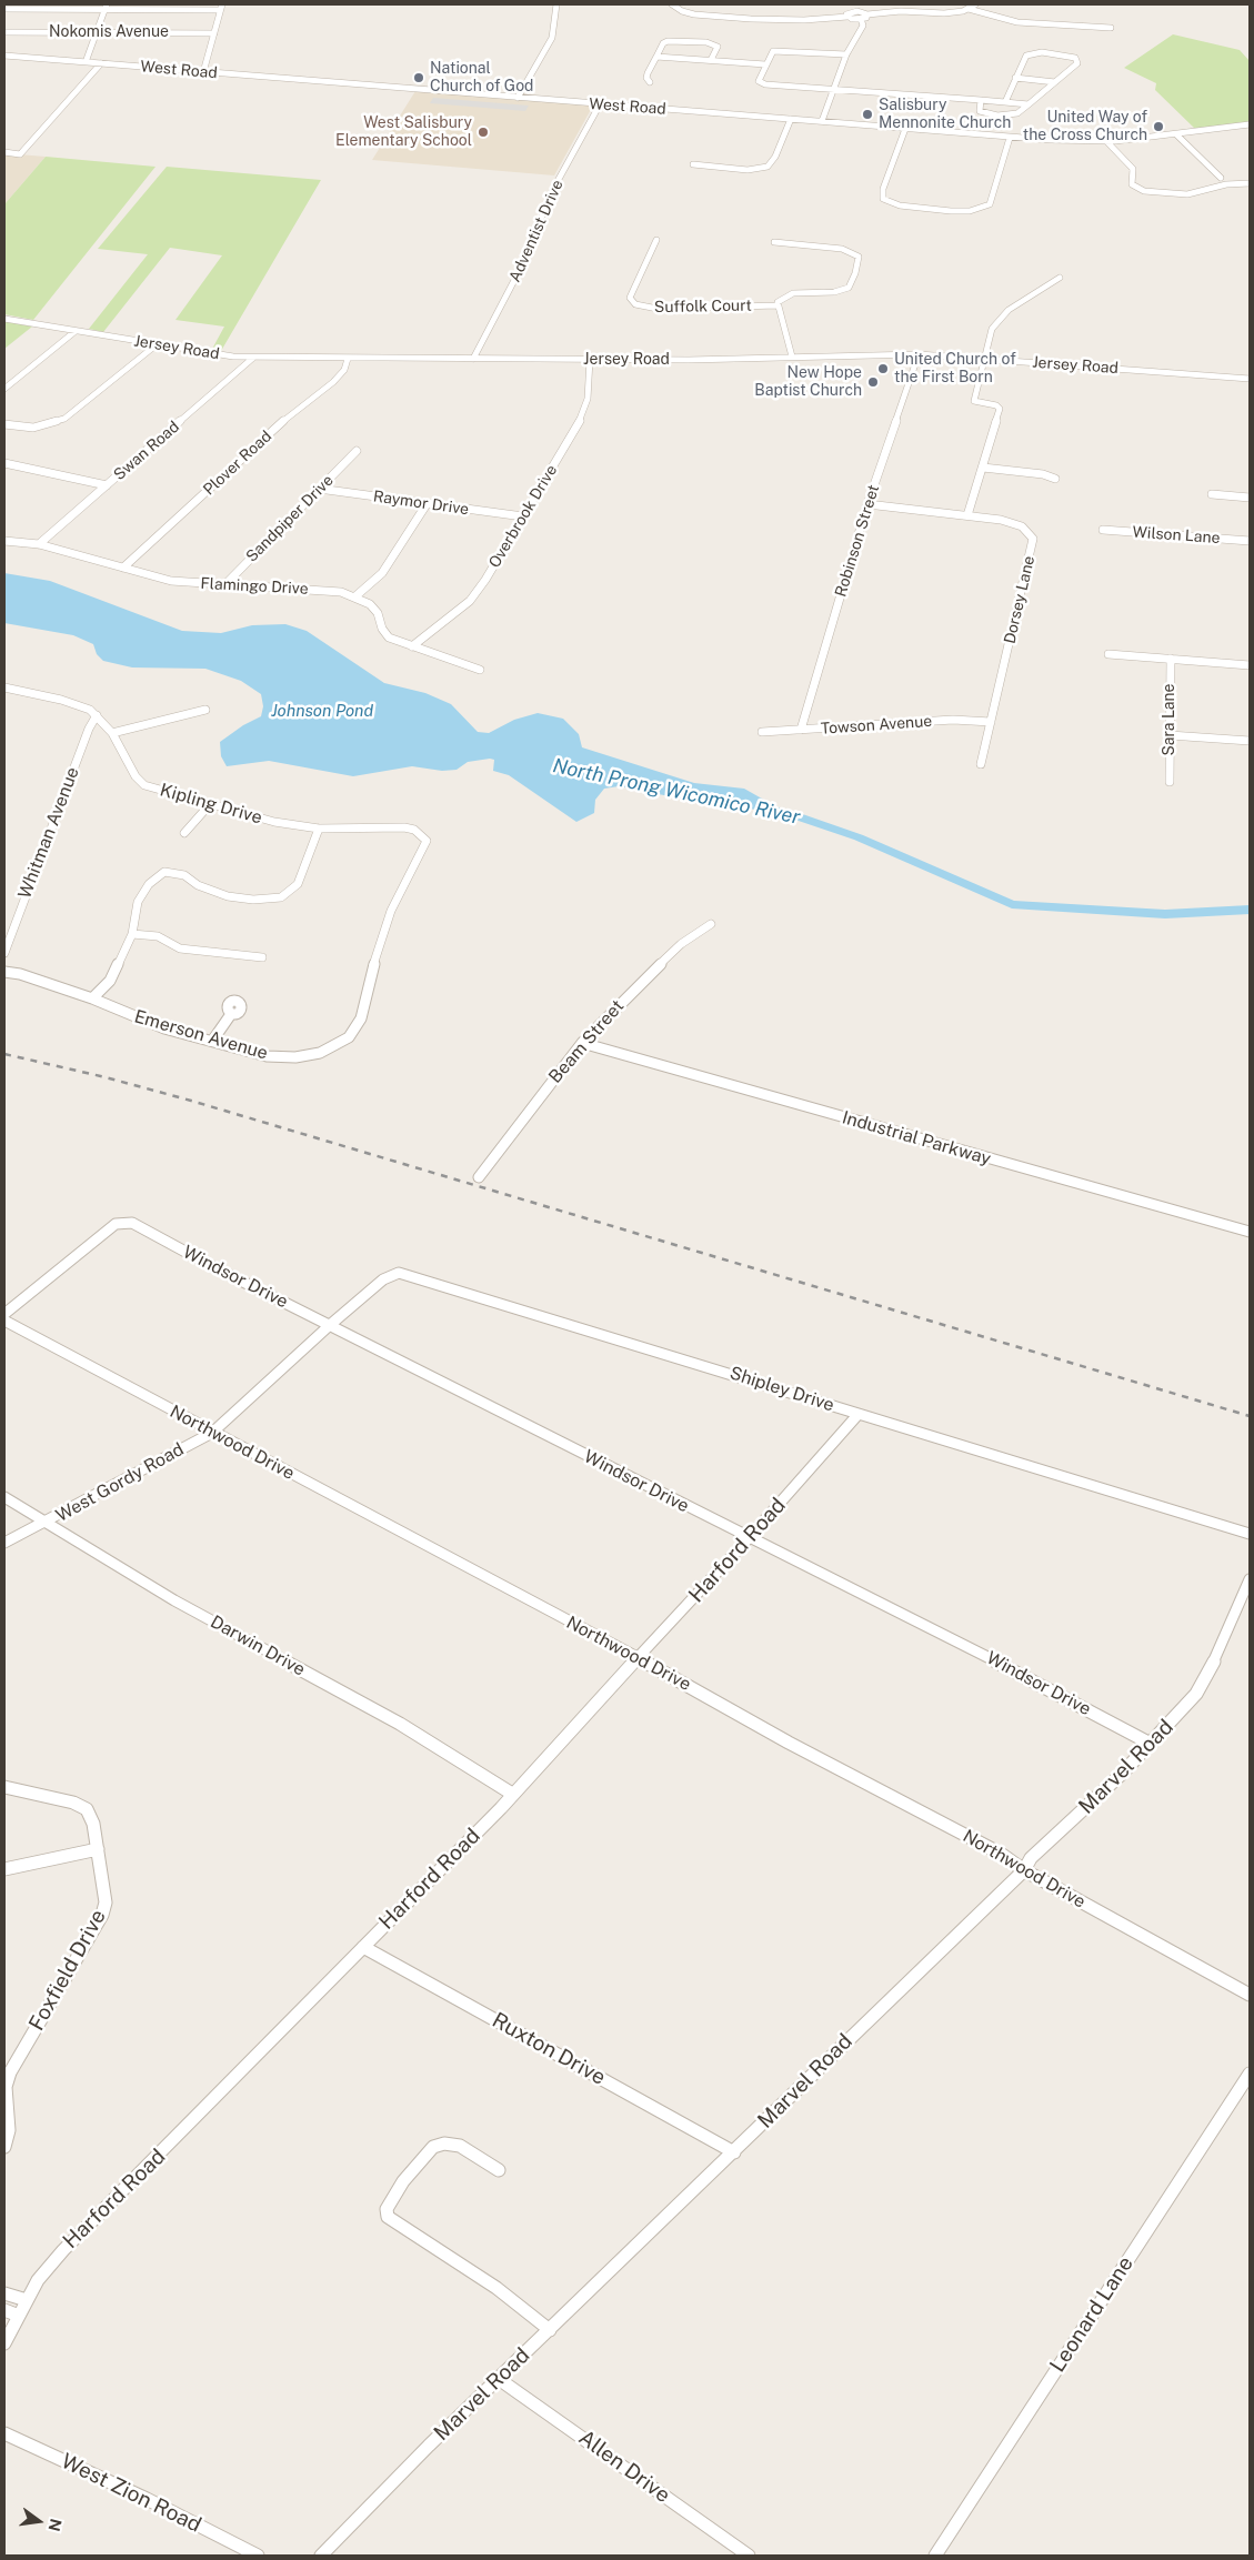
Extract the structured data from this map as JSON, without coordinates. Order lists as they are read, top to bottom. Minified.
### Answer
{"streets":{"street":["Nokomis Avenue","West Road","Adventist Drive","Suffolk Court","Jersey Road","Swan Road","Plover Road","Raymor Drive","Overbrook Drive","Sandpiper Drive","Wilson Lane","Robinson Street","Flamingo Drive","Dorsey Lane","Sara Lane","Towson Avenue","Kipling Drive","Whitman Avenue","Emerson Avenue","Beam Street","Industrial Parkway","Windsor Drive","Shipley Drive","Northwood Drive","West Gordy Road","Harford Road","Darwin Drive","Marvel Road","Foxfield Drive","Ruxton Drive","Leonard Lane","Allen Drive","West Zion Road"]},"crossings":[["West Road","Adventist Drive"],["Adventist Drive","Jersey Road"],["Jersey Road","Swan Road"],["Jersey Road","Plover Road"],["Jersey Road","Overbrook Drive"],["Jersey Road","Robinson Street"],["Swan Road","Flamingo Drive"],["Plover Road","Flamingo Drive"],["Raymor Drive","Overbrook Drive"],["Raymor Drive","Sandpiper Drive"],["Overbrook Drive","Flamingo Drive"],["Sandpiper Drive","Flamingo Drive"],["Robinson Street","Dorsey Lane"],["Robinson Street","Towson Avenue"],["Dorsey Lane","Towson Avenue"],["Kipling Drive","Whitman Avenue"],["Kipling Drive","Emerson Avenue"],["Beam Street","Industrial Parkway"],["Windsor Drive","Shipley Drive"],["Windsor Drive","West Gordy Road"],["Windsor Drive","Harford Road"],["Windsor Drive","Marvel Road"],["Shipley Drive","West Gordy Road"],["Shipley Drive","Harford Road"],["Northwood Drive","West Gordy Road"],["Northwood Drive","Harford Road"],["Northwood Drive","Marvel Road"],["West Gordy Road","Darwin Drive"],["Harford Road","Darwin Drive"],["Harford Road","Ruxton Drive"],["Marvel Road","Ruxton Drive"],["Marvel Road","Allen Drive"]],"water":["Johnson Pond","North Prong Wicomico River"],"places":["National Church of God","Salisbury Mennonite Church","United Way of the Cross Church","West Salisbury Elementary School","United Church of the First Born","New Hope Baptist Church"],"north":"right"}
